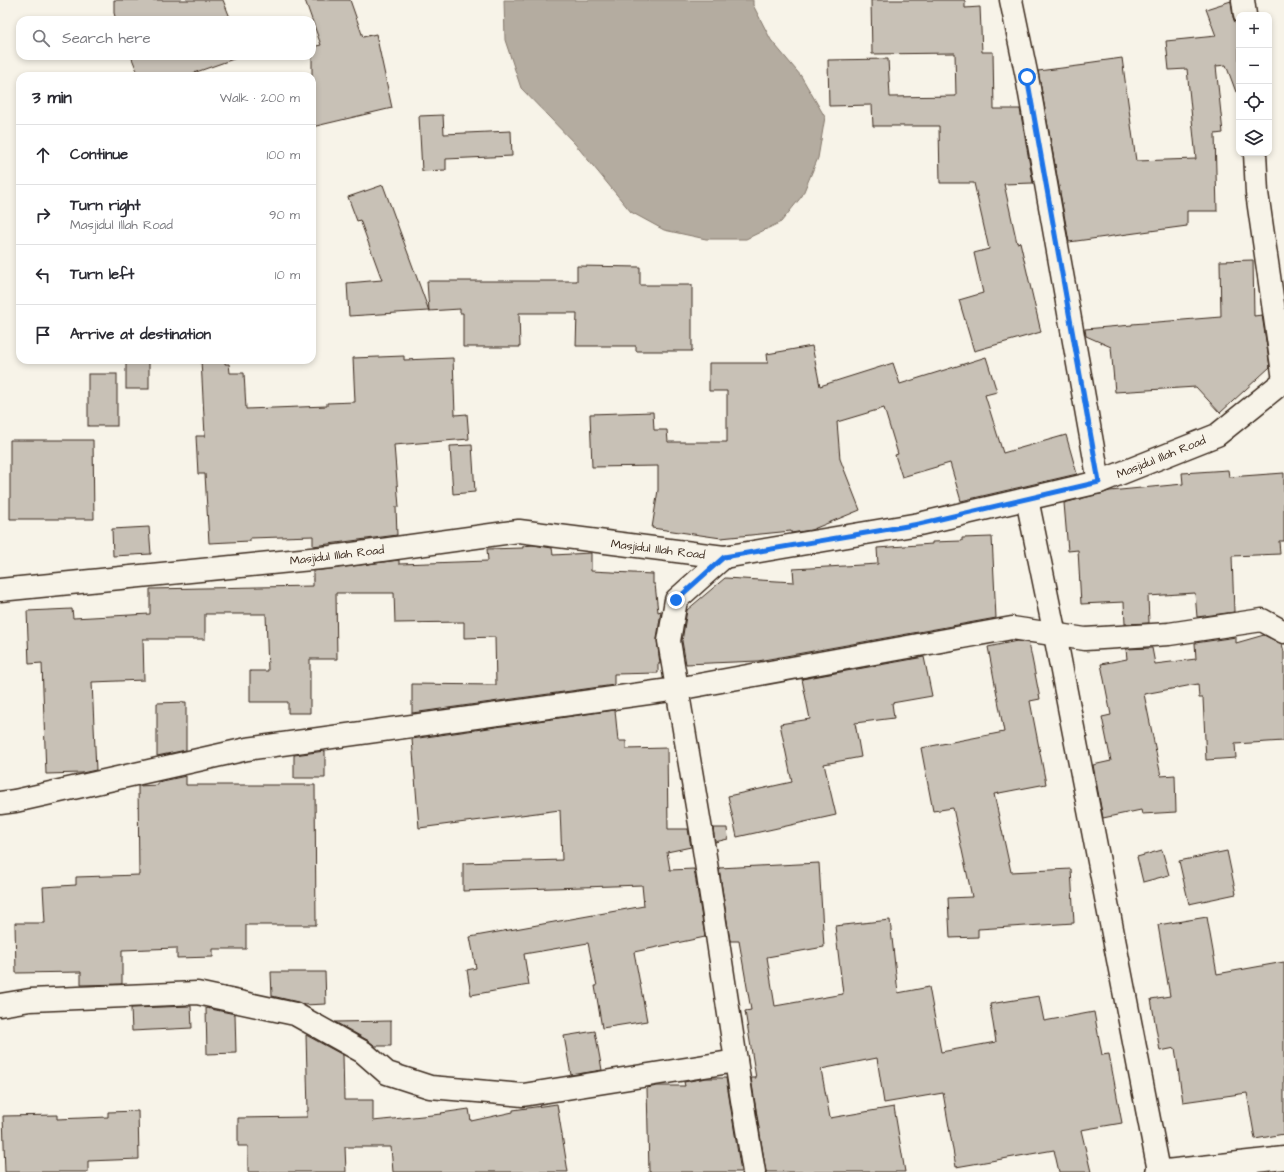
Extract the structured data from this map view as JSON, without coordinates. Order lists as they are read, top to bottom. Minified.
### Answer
{"streets":{"street":["Masjidul Illah Road"]},"page":{"map_buttons":["+","−"],"search":"Search here","heading":["3 min","Walk · 200 m"],"list":[["Continue","100 m"],["Turn right","Masjidul Illah Road","90 m"],["Turn left","10 m"],"Arrive at destination"]}}
